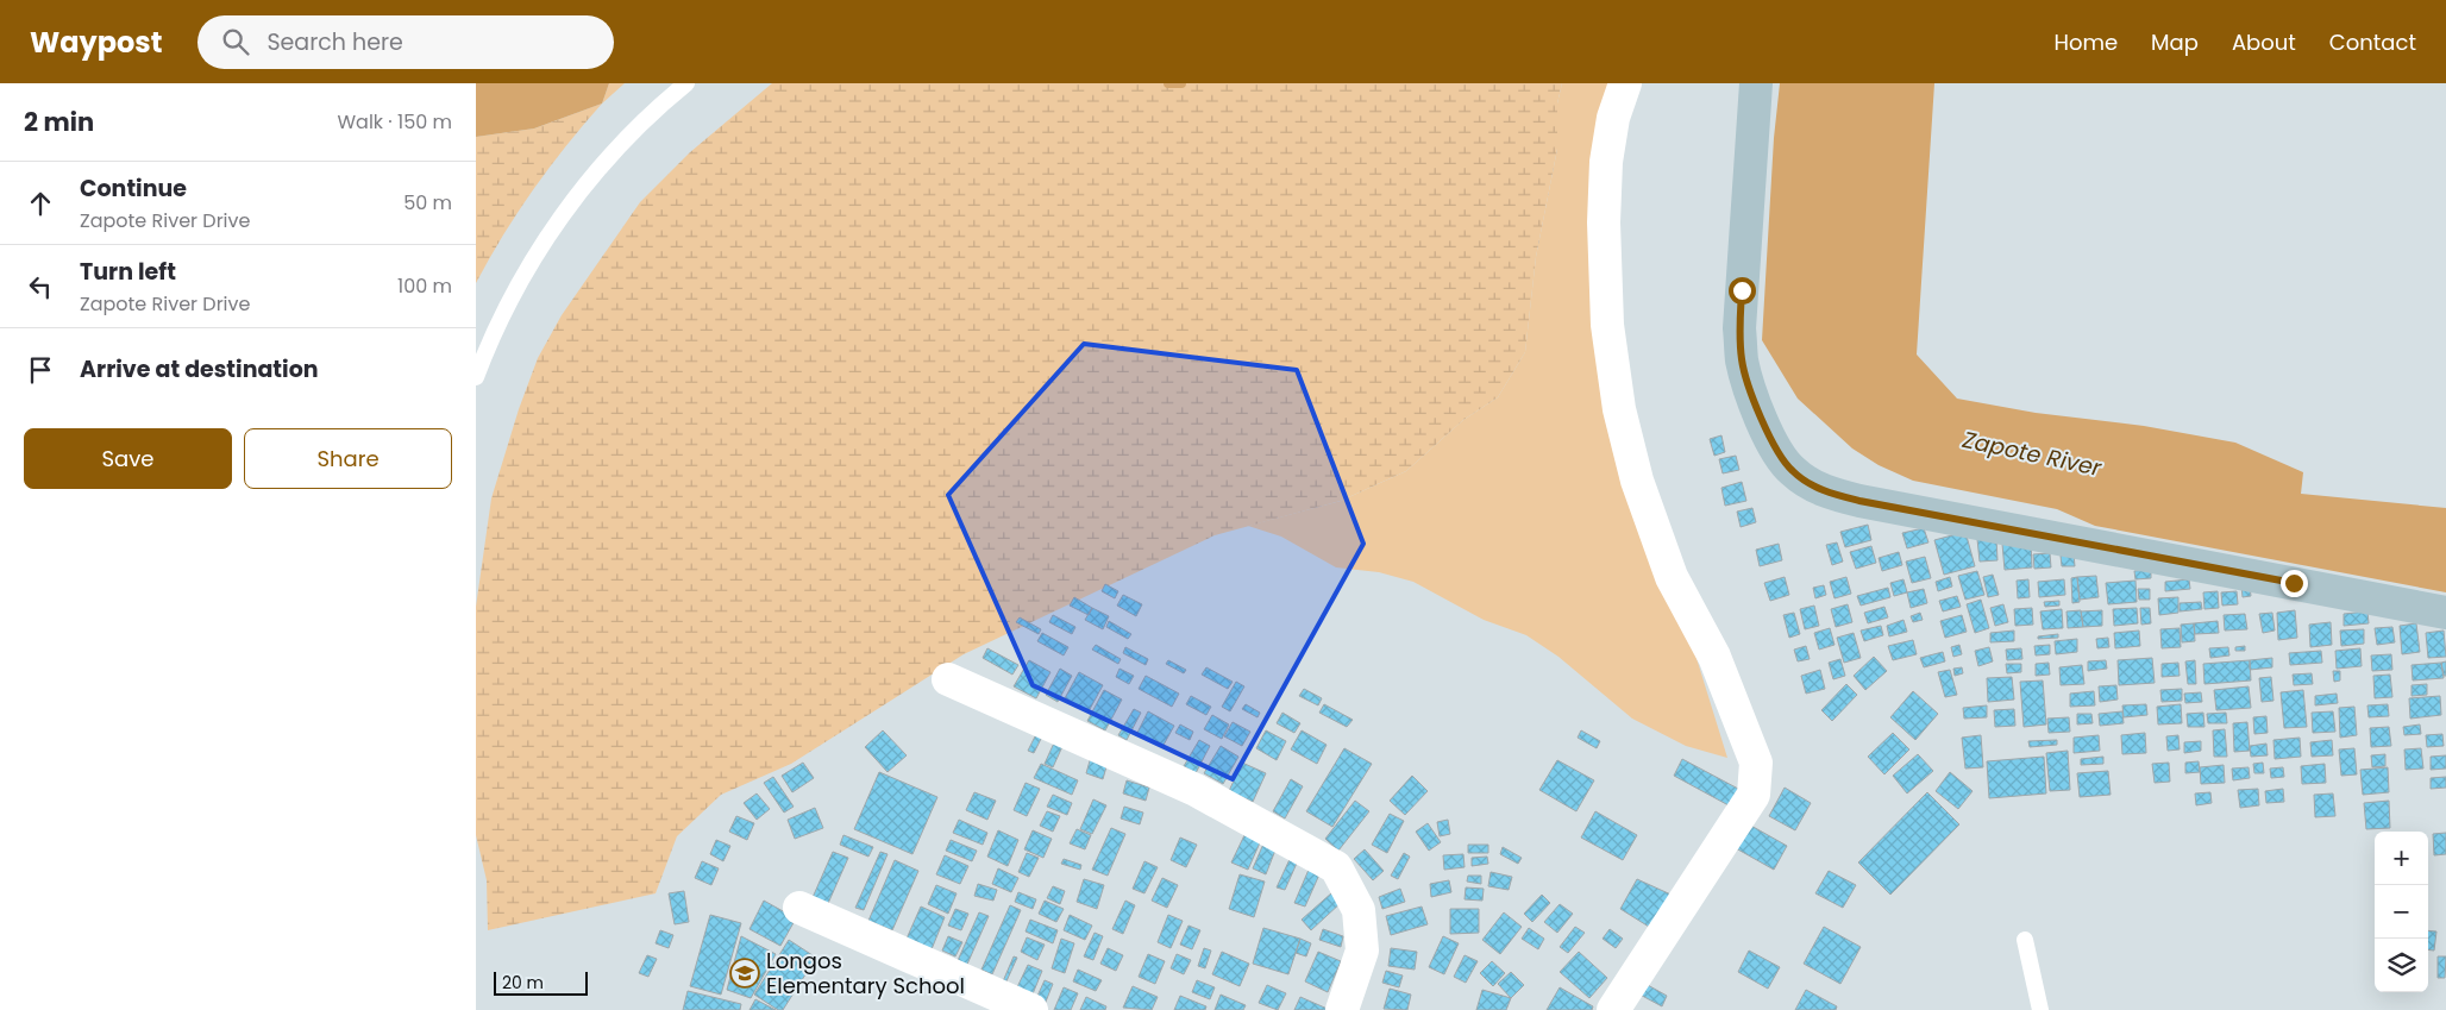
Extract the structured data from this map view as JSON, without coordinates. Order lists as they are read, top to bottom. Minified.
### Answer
{"water":["Zapote River"],"places":{"school or university":["Longos Elementary School"]},"scale_bar":"20 m","page":{"header":"Waypost","search":"Search here","nav":["Home","Map","About","Contact"],"heading":["2 min","Walk · 150 m"],"list":[["Continue","Zapote River Drive","50 m"],["Turn left","Zapote River Drive","100 m"],"Arrive at destination"],"buttons":["Save","Share"],"map_buttons":["+","−"],"scale":"20 m"}}
